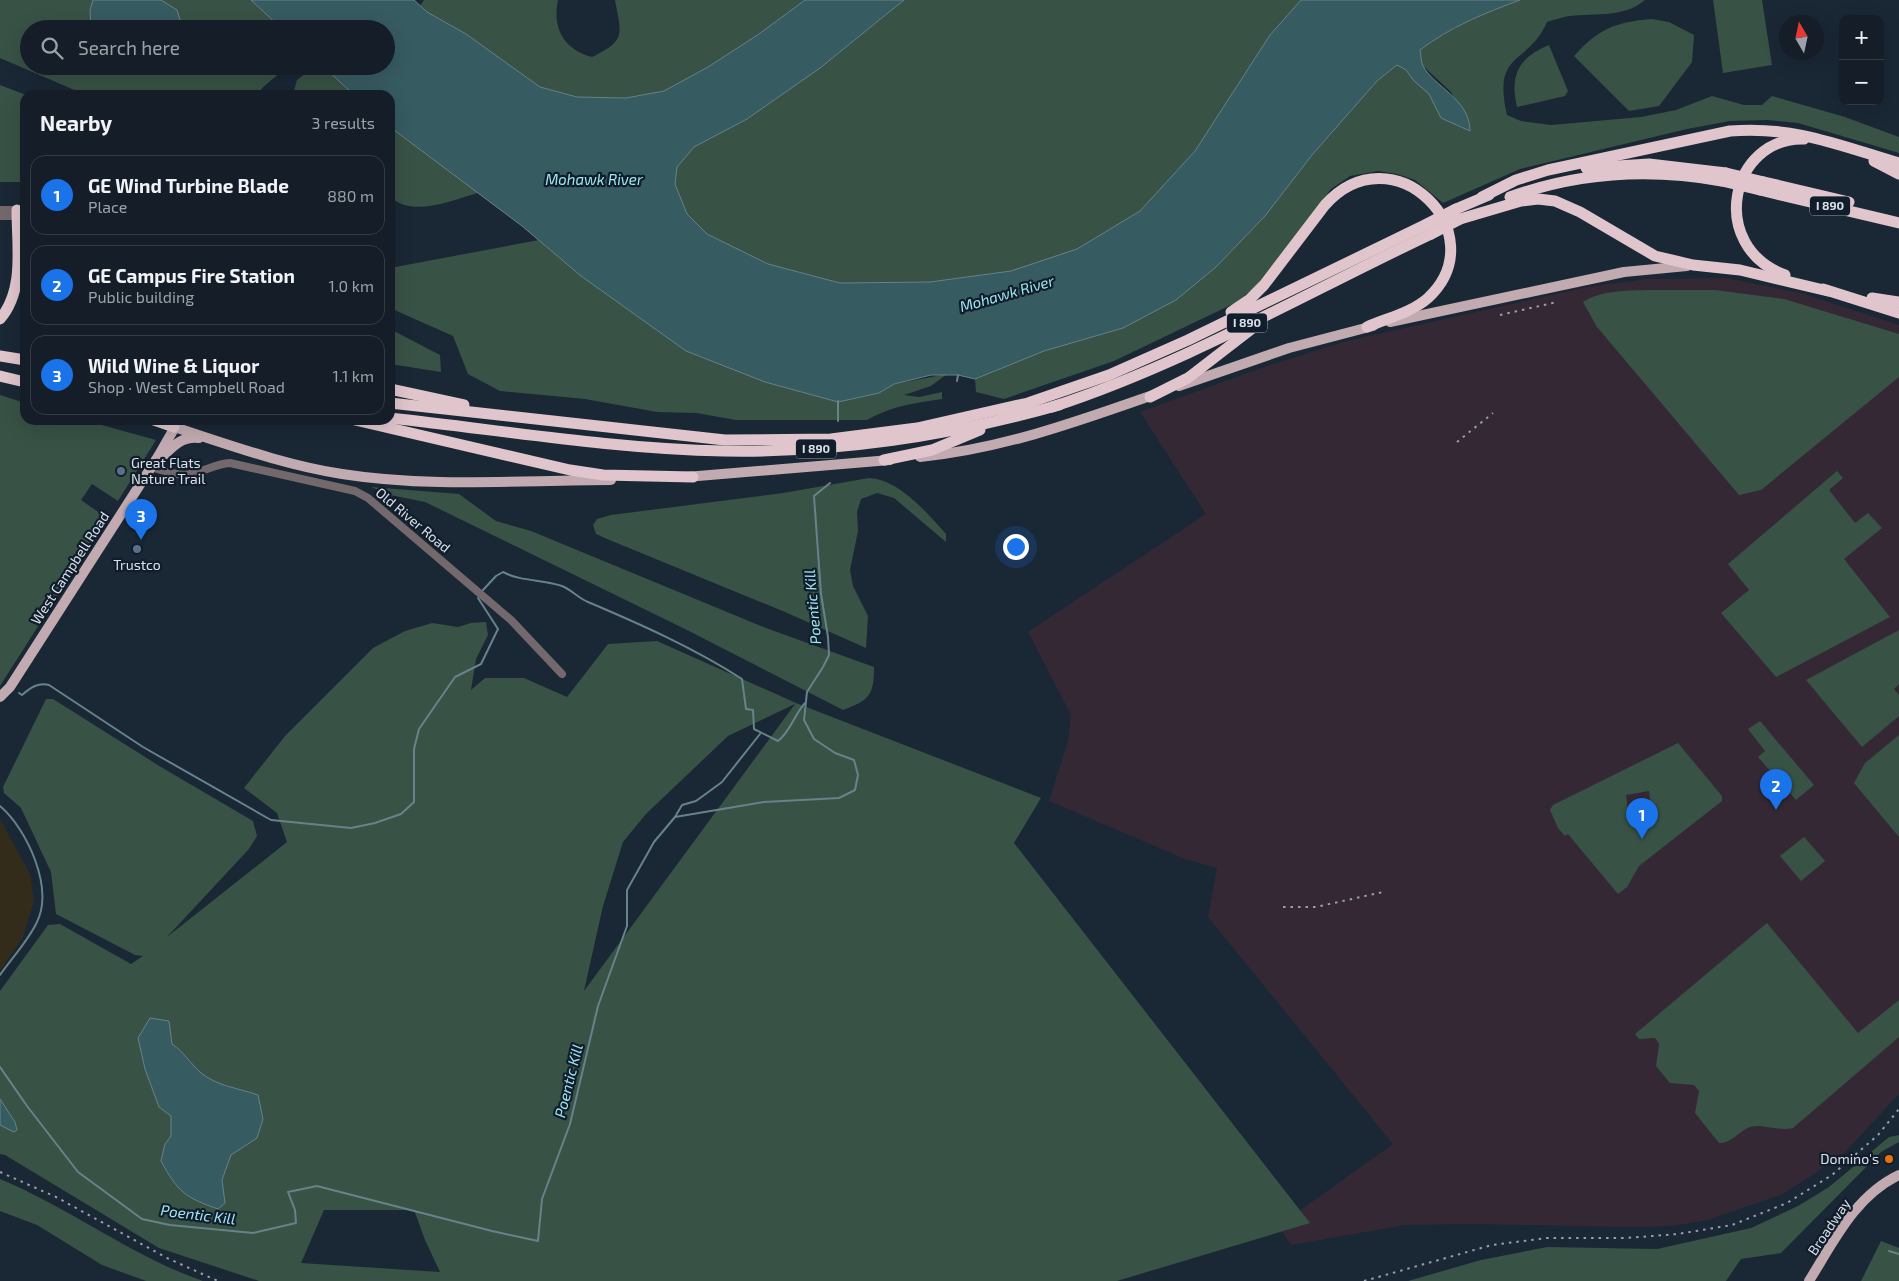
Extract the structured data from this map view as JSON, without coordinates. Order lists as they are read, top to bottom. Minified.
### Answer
{"streets":{"highway":["I 890"],"main road":["West Campbell Road","Broadway"],"street":["Old River Road"]},"crossings":[["Old River Road","West Campbell Road"]],"water":["Mohawk River","Poentic Kill"],"places":["Great Flats Nature Trail","Trustco","Domino's"],"north":"top","page":{"map_buttons":["+","−"],"search":"Search here","heading":["Nearby","3 results"],"list":[{"mark":"1","name":"GE Wind Turbine Blade","note":"Place","value":"880 m"},{"mark":"2","name":"GE Campus Fire Station","note":"Public building","value":"1.0 km"},{"mark":"3","name":"Wild Wine & Liquor","note":"Shop · West Campbell Road","value":"1.1 km"}],"pins":["3","2","1"]}}
